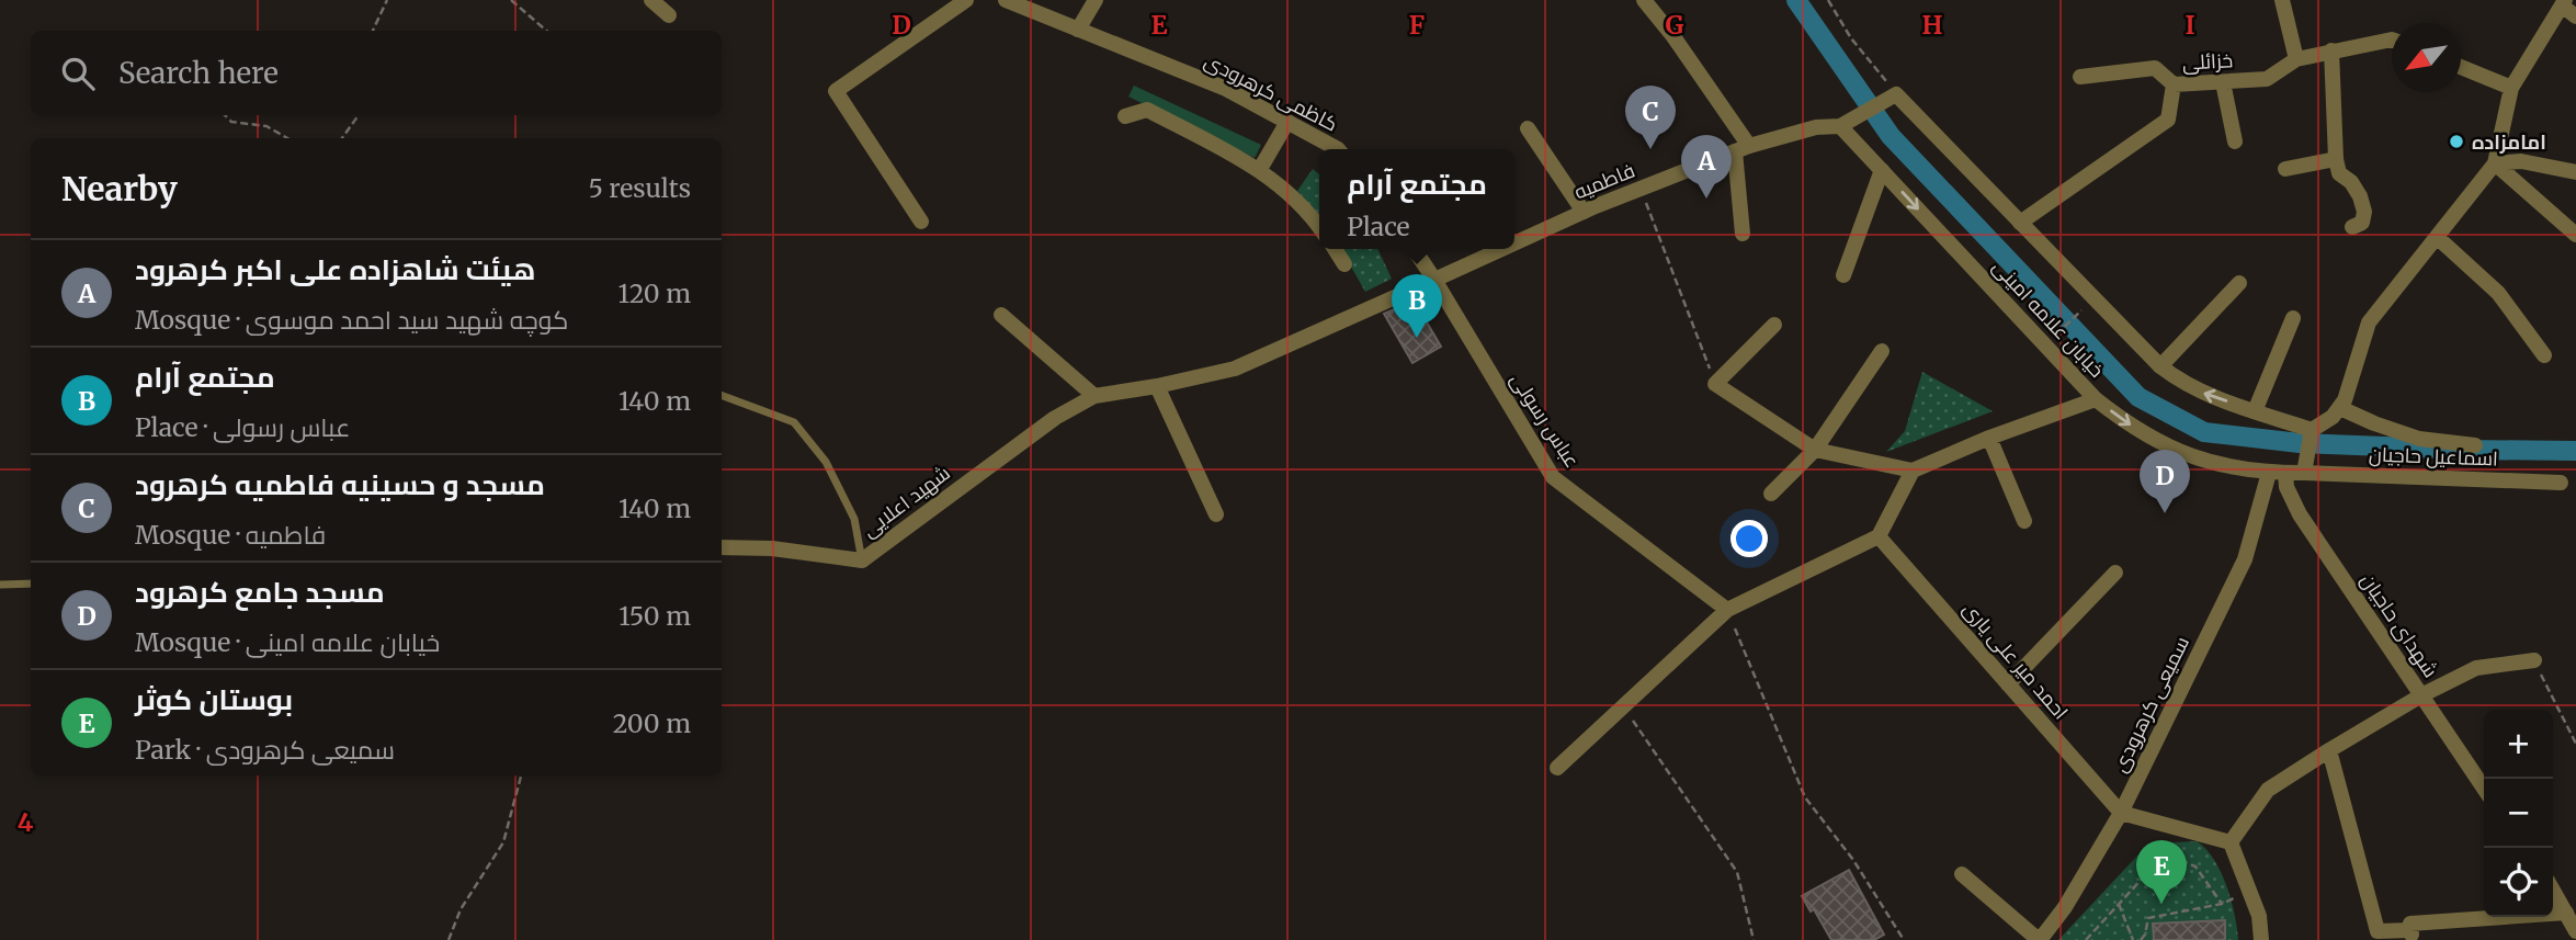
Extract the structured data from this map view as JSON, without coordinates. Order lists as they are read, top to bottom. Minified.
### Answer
{"streets":{"street":["خزائلی","کاظمی کرهرودی","فاطمیه","خیابان علامه امینی","عباس رسولی","اسماعیل حاجیان","شهید اعلایی","شهدای حاجیان","احمد میر علی یاری","سمیعی کرهرودی"]},"crossings":[["فاطمیه","خیابان علامه امینی"],["فاطمیه","عباس رسولی"],["فاطمیه","شهید اعلایی"],["خیابان علامه امینی","اسماعیل حاجیان"],["خیابان علامه امینی","شهدای حاجیان"],["خیابان علامه امینی","سمیعی کرهرودی"],["اسماعیل حاجیان","شهدای حاجیان"],["احمد میر علی یاری","سمیعی کرهرودی"]],"places":["امامزاده"],"north":"bottom left","page":{"search":"Search here","pins":["C","A","B","D","E"],"heading":["Nearby","5 results"],"popup":["مجتمع آرام","Place"],"list":[{"mark":"A","name":"هیئت شاهزاده علی اکبر کرهرود","note":"Mosque · کوچه شهید سید احمد موسوی","value":"120 m"},{"mark":"B","name":"مجتمع آرام","note":"Place · عباس رسولی","value":"140 m"},{"mark":"C","name":"مسجد و حسینیه فاطمیه کرهرود","note":"Mosque · فاطمیه","value":"140 m"},{"mark":"D","name":"مسجد جامع کرهرود","note":"Mosque · خیابان علامه امینی","value":"150 m"},{"mark":"E","name":"بوستان کوثر","note":"Park · سمیعی کرهرودی","value":"200 m"}],"map_buttons":["+","−"]},"grid":{"columns":["D","E","F","G","H","I"],"rows":["4"]}}
